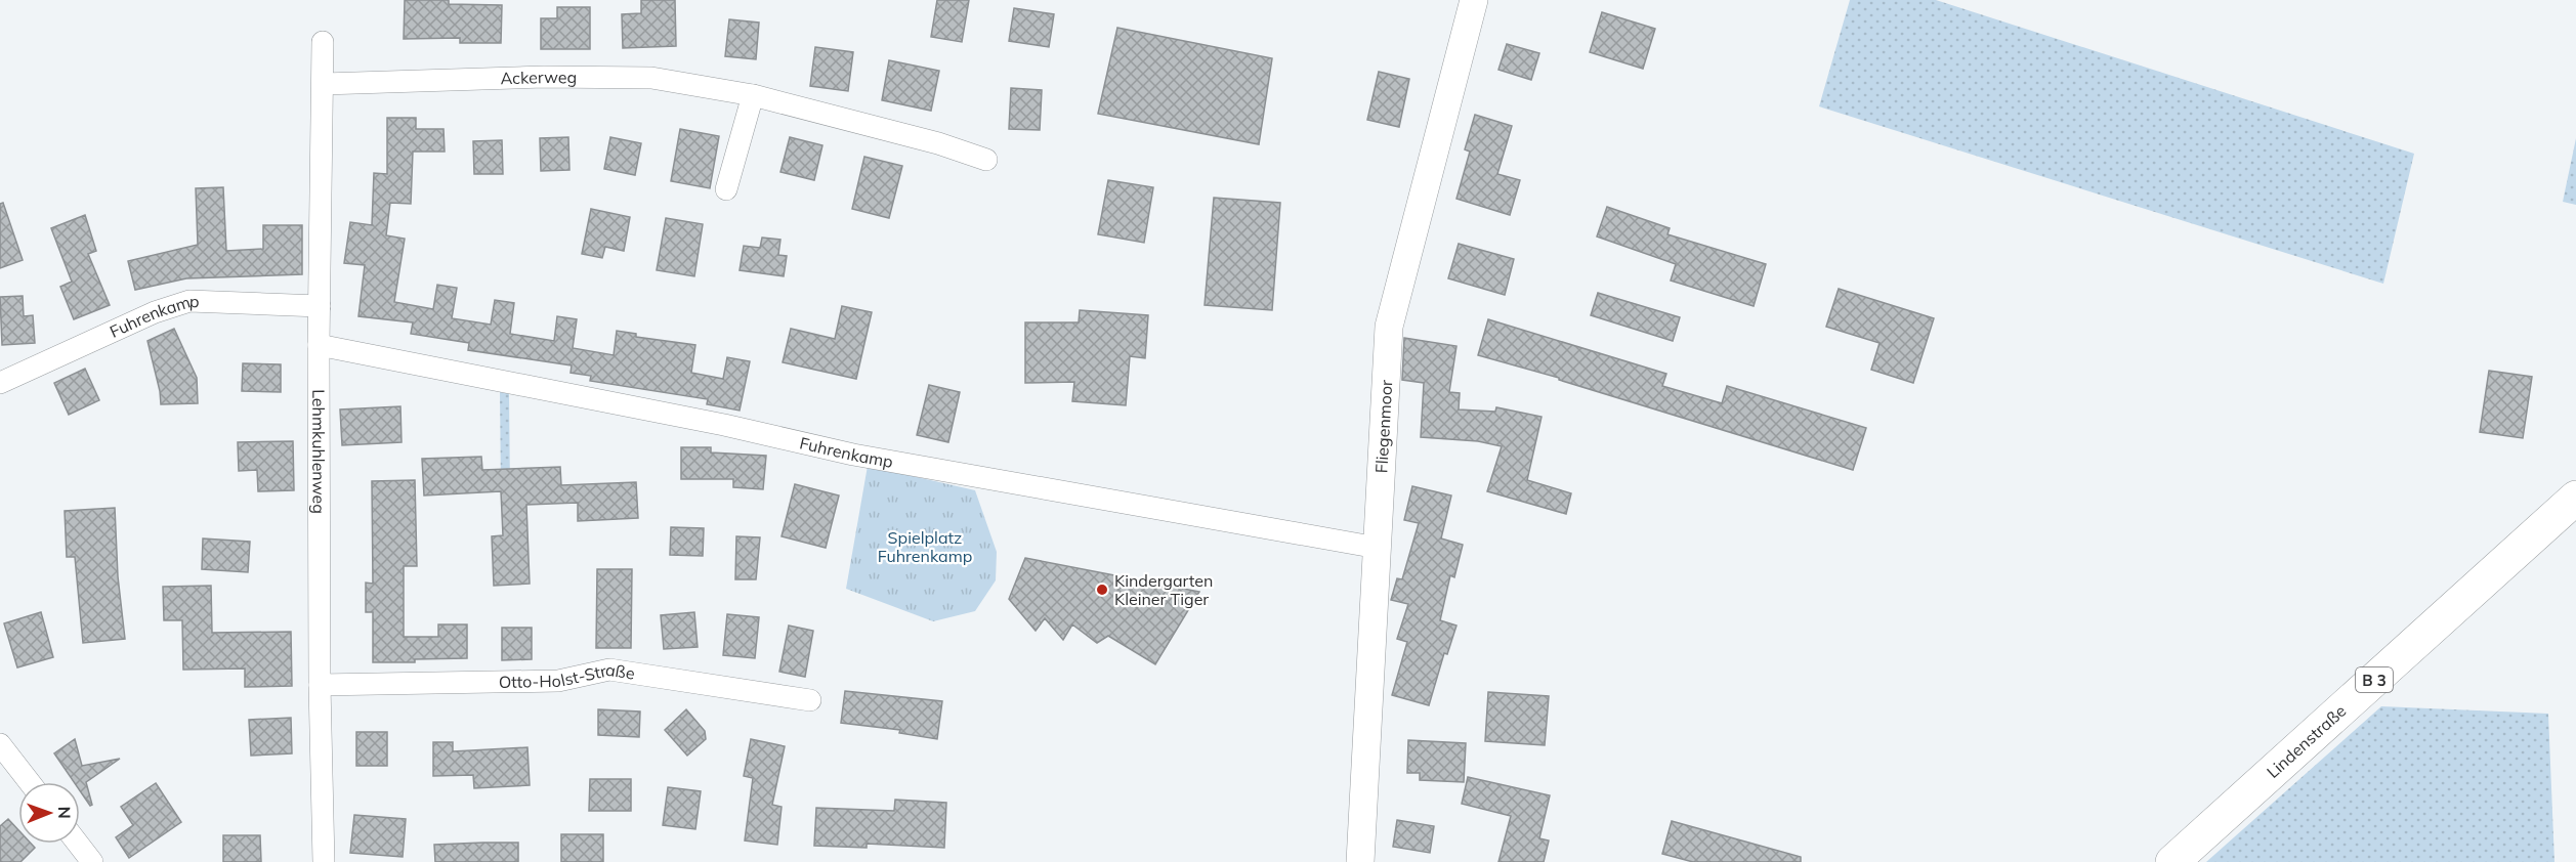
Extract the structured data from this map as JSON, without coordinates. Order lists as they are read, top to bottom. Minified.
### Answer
{"streets":{"main road":["B 3","Lindenstraße"],"street":["Ackerweg","Fuhrenkamp","Fliegenmoor","Lehmkuhlenweg","Otto-Holst-Straße"]},"crossings":[["Ackerweg","Lehmkuhlenweg"],["Fuhrenkamp","Fliegenmoor"],["Fuhrenkamp","Lehmkuhlenweg"],["Lehmkuhlenweg","Otto-Holst-Straße"]],"parks":["Spielplatz Fuhrenkamp"],"places":["Kindergarten Kleiner Tiger"],"north":"right"}
